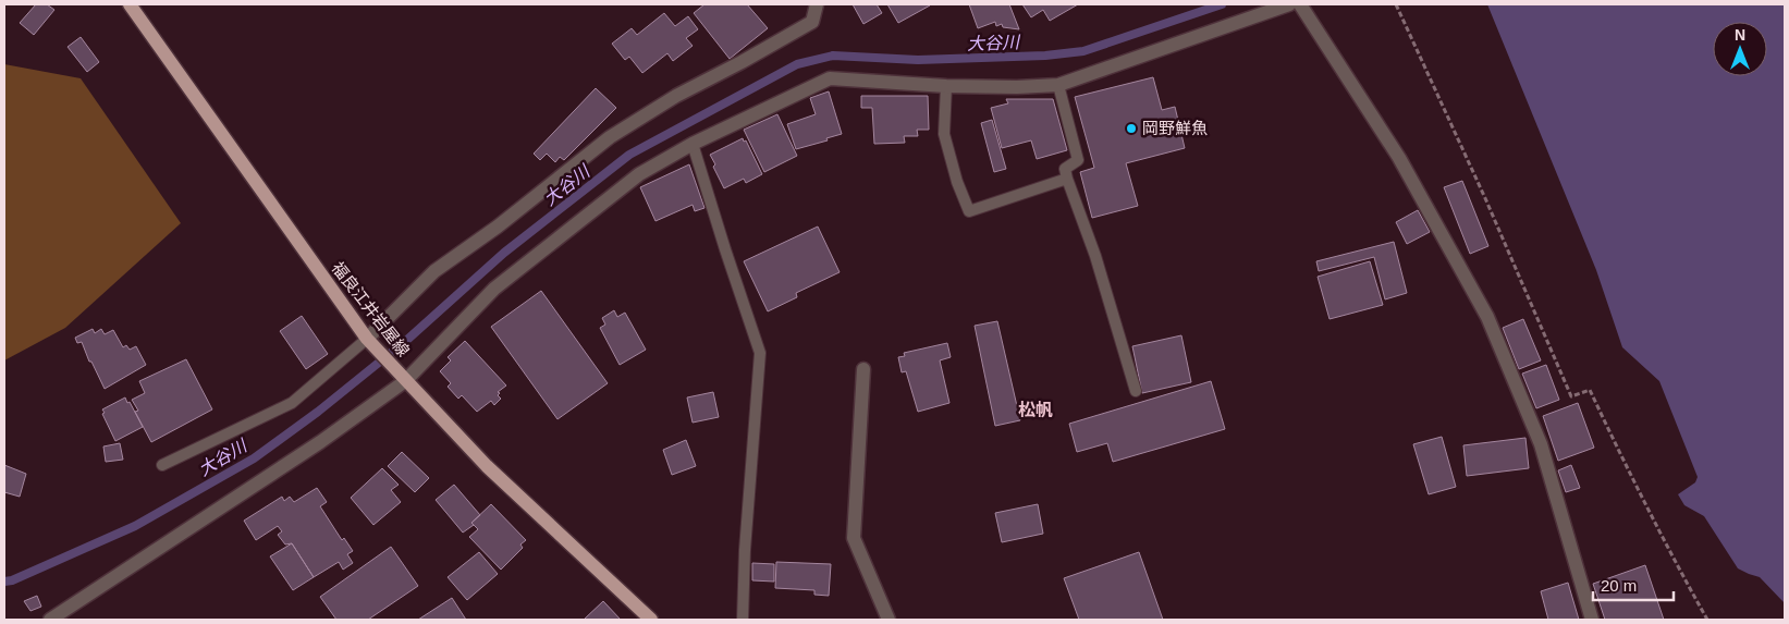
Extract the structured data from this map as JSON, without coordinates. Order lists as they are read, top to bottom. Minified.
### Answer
{"streets":{"main road":["福良江井岩屋線"]},"districts":["松帆"],"water":["大谷川"],"places":["岡野鮮魚"],"scale_bar":"20 m","north":"top"}
